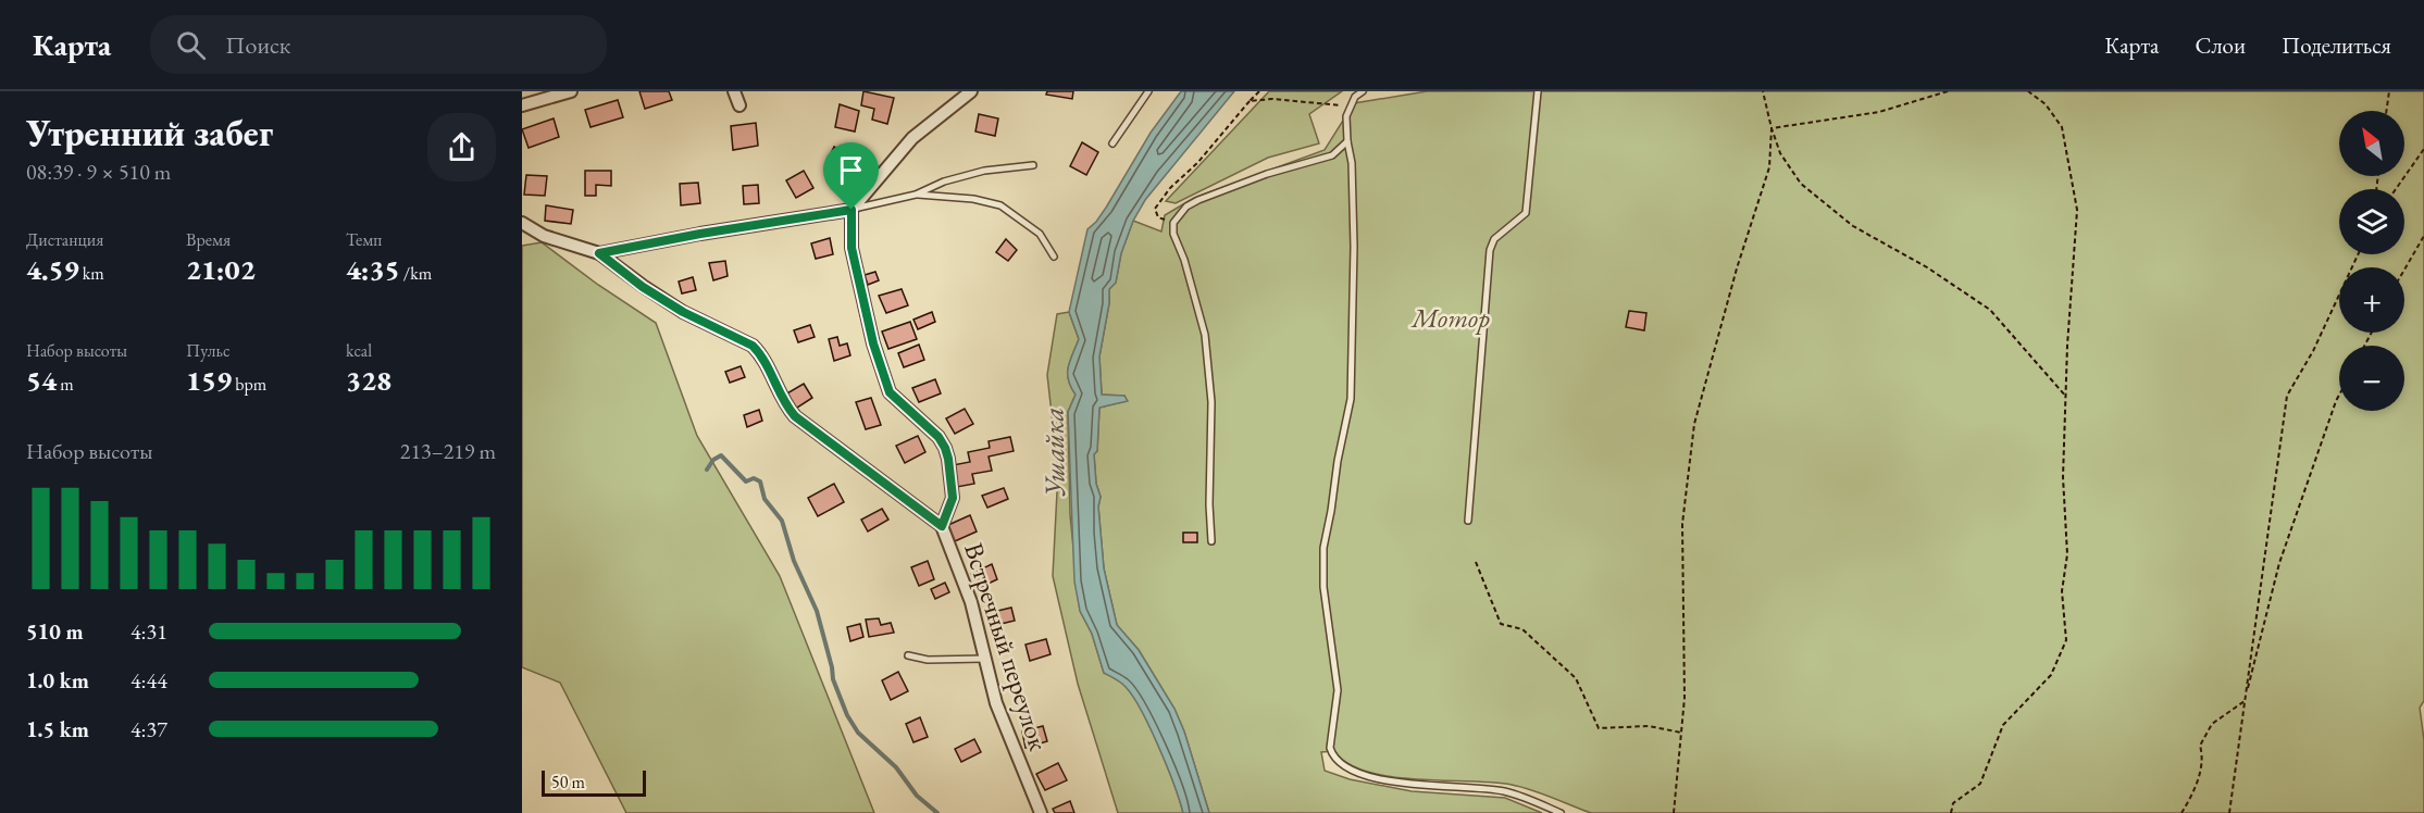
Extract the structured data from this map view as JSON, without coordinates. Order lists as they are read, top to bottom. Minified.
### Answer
{"streets":{"street":["Встречный переулок"]},"water":["Ушайка"],"parks":["Мотор"],"scale_bar":"50 m","north":"top left","page":{"header":"Карта","search":"Поиск","nav":["Карта","Слои","Поделиться"],"heading":["Утренний забег","08:39 · 9 × 510 m"],"map_buttons":["+","−"],"stats":[["Дистанция","4.59 km"],["Время","21:02"],["Темп","4:35 /km"],["Набор высоты","54 m"],["Пульс","159 bpm"],["kcal","328"]],"chart":["Набор высоты","213–219 m"],"list":[{"name":"510 m","note":"4:31"},{"name":"1.0 km","note":"4:44"},{"name":"1.5 km","note":"4:37"}],"scale":"50 m"}}
